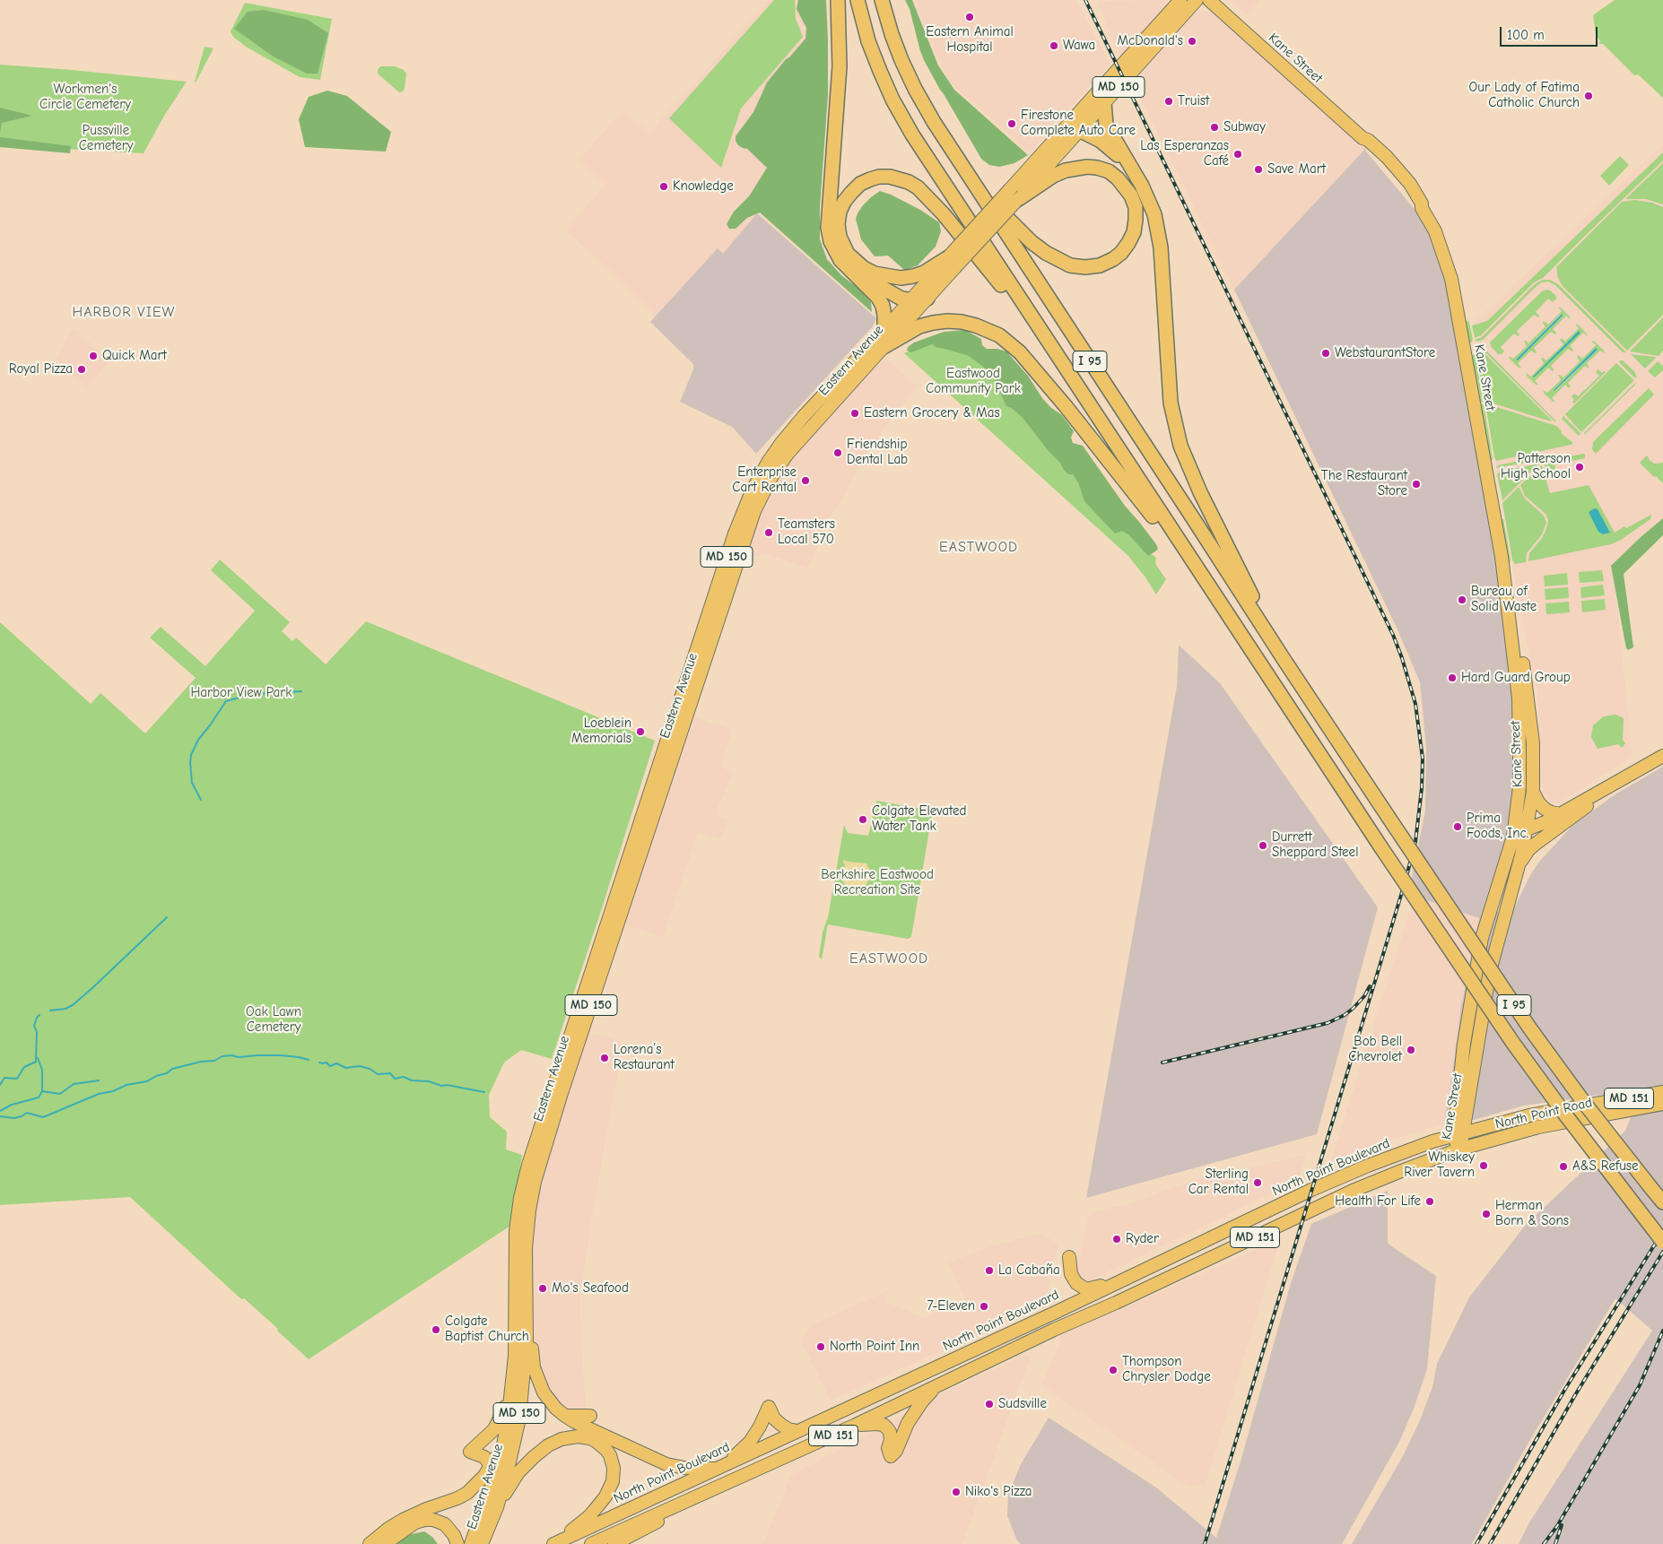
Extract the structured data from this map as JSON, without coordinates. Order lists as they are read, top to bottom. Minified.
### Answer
{"streets":{"highway":["I 95"],"main road":["Kane Street","MD 150","Eastern Avenue","MD 151","North Point Road","North Point Boulevard"]},"crossings":[["Kane Street","MD 151"],["Kane Street","North Point Road"],["Kane Street","North Point Boulevard"],["MD 151","North Point Road"],["North Point Road","North Point Boulevard"]],"districts":["HARBOR VIEW","EASTWOOD","EASTWOOD"],"parks":["Workmen's Circle Cemetery","Pussville Cemetery","Eastwood Community Park","Harbor View Park","Berkshire Eastwood Recreation Site","Oak Lawn Cemetery"],"places":["Eastern Animal Hospital","McDonald's","Wawa","Our Lady of Fatima Catholic Church","Truist","Firestone Complete Auto Care","Subway","Las Esperanzas Café","Save Mart","Knowledge","WebstaurantStore","Quick Mart","Royal Pizza","Eastern Grocery & Mas","Friendship Dental Lab","Patterson High School","Enterprise Cart Rental","The Restaurant Store","Teamsters Local 570","Bureau of Solid Waste","Hard Guard Group","Loeblein Memorials","Colgate Elevated Water Tank","Prima Foods, Inc.","Durrett Sheppard Steel","Bob Bell Chevrolet","Lorena’s Restaurant","Whiskey River Tavern","A&S Refuse","Sterling Car Rental","Health For Life","Herman Born & Sons","Ryder","La Cabaña","Mo's Seafood","7-Eleven","Colgate Baptist Church","North Point Inn","Thompson Chrysler Dodge","Sudsville","Niko's Pizza"],"scale_bar":"100 m"}
